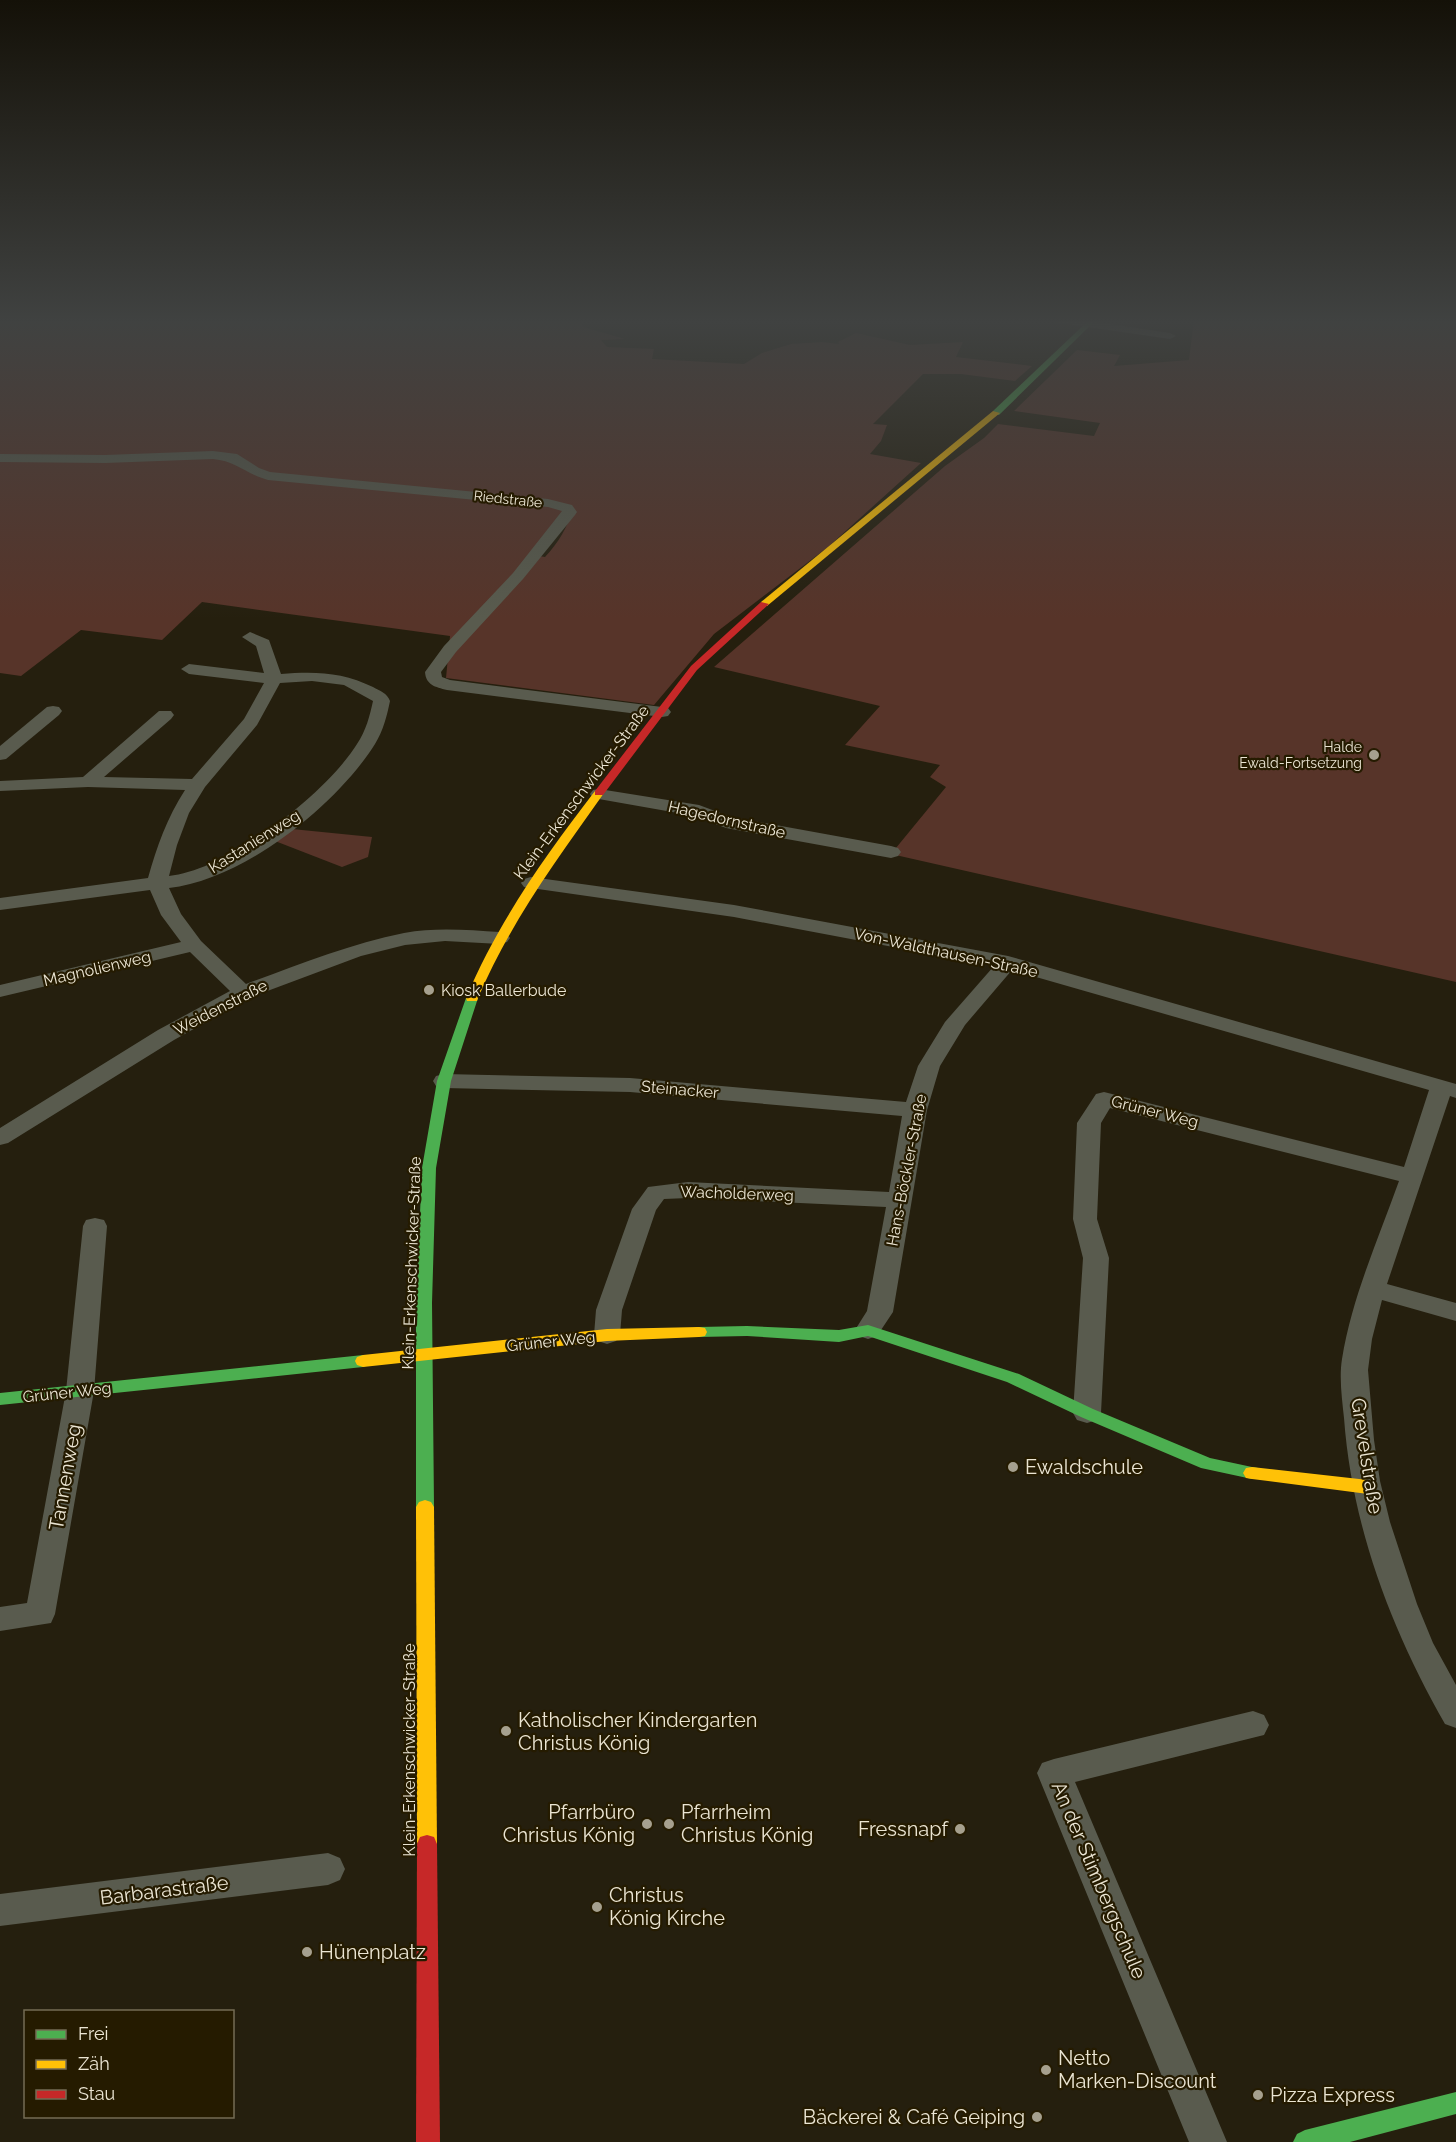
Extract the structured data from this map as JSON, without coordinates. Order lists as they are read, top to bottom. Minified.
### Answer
{"streets":{"street":["Riedstraße","Klein-Erkenschwicker-Straße","Hagedornstraße","Kastanienweg","Von-Waldthausen-Straße","Magnolienweg","Weidenstraße","Steinacker","Grüner Weg","Hans-Böckler-Straße","Wacholderweg","Grevelstraße","Tannenweg","An der Stimbergschule","Barbarastraße"]},"crossings":[["Riedstraße","Klein-Erkenschwicker-Straße"],["Klein-Erkenschwicker-Straße","Hagedornstraße"],["Klein-Erkenschwicker-Straße","Von-Waldthausen-Straße"],["Klein-Erkenschwicker-Straße","Weidenstraße"],["Klein-Erkenschwicker-Straße","Steinacker"],["Klein-Erkenschwicker-Straße","Grüner Weg"],["Von-Waldthausen-Straße","Hans-Böckler-Straße"],["Von-Waldthausen-Straße","Grevelstraße"],["Steinacker","Hans-Böckler-Straße"],["Grüner Weg","Hans-Böckler-Straße"],["Grüner Weg","Wacholderweg"],["Grüner Weg","Grevelstraße"],["Grüner Weg","Tannenweg"],["Hans-Böckler-Straße","Wacholderweg"]],"places":["Halde Ewald-Fortsetzung","Kiosk Ballerbude","Ewaldschule","Katholischer Kindergarten Christus König","Pfarrbüro Christus König","Pfarrheim Christus König","Fressnapf","Christus König Kirche","Hünenplatz","Netto Marken-Discount","Pizza Express","Bäckerei & Café Geiping"],"legend":["Frei","Zäh","Stau"]}
